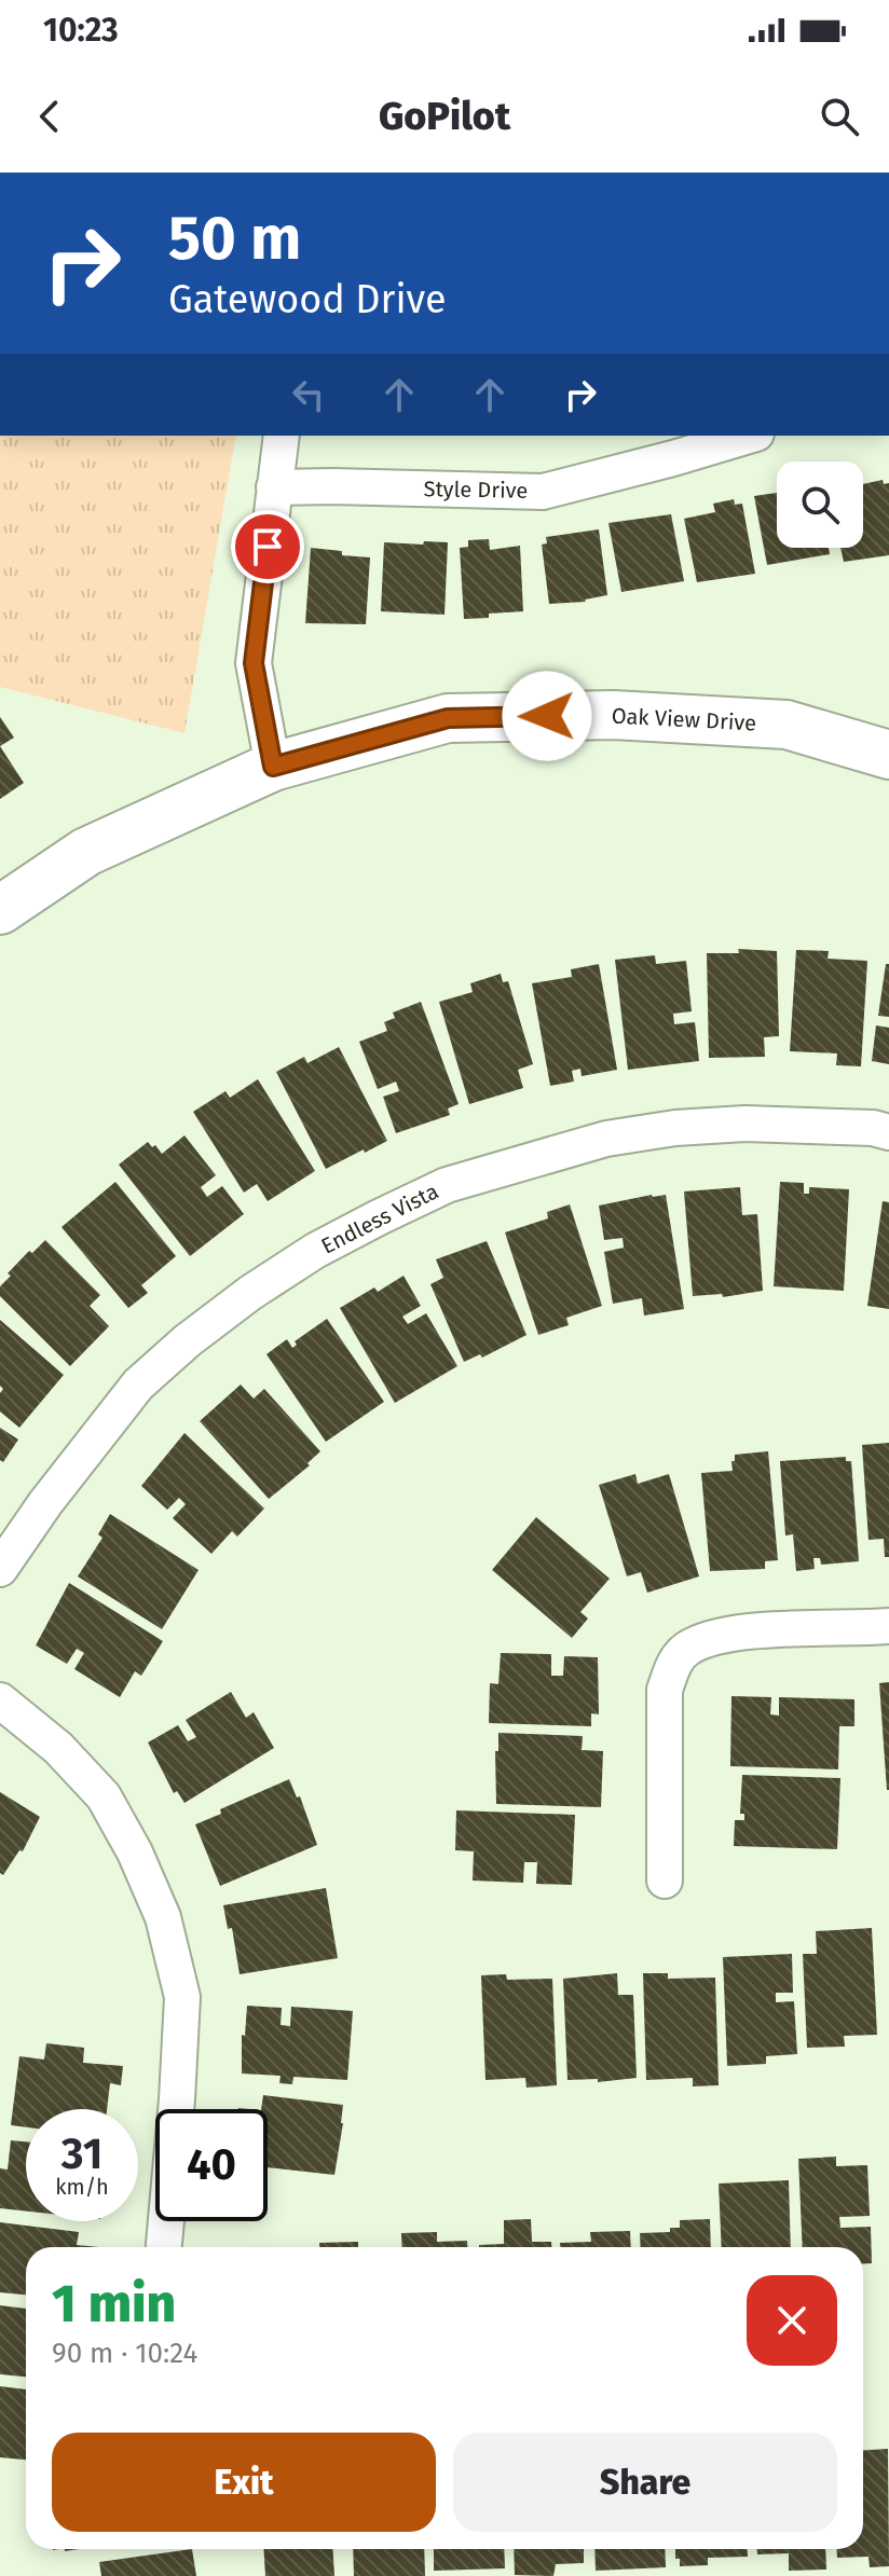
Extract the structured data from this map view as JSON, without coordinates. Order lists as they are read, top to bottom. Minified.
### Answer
{"streets":{"street":["Style Drive","Oak View Drive","Endless Vista"]},"page":{"status":"10:23","header":"GoPilot","turn":["50 m","Gatewood Drive"],"speed":"31 km/h","limit":"40","heading":["1 min","90 m · 10:24"],"buttons":["Exit","Share"]}}
